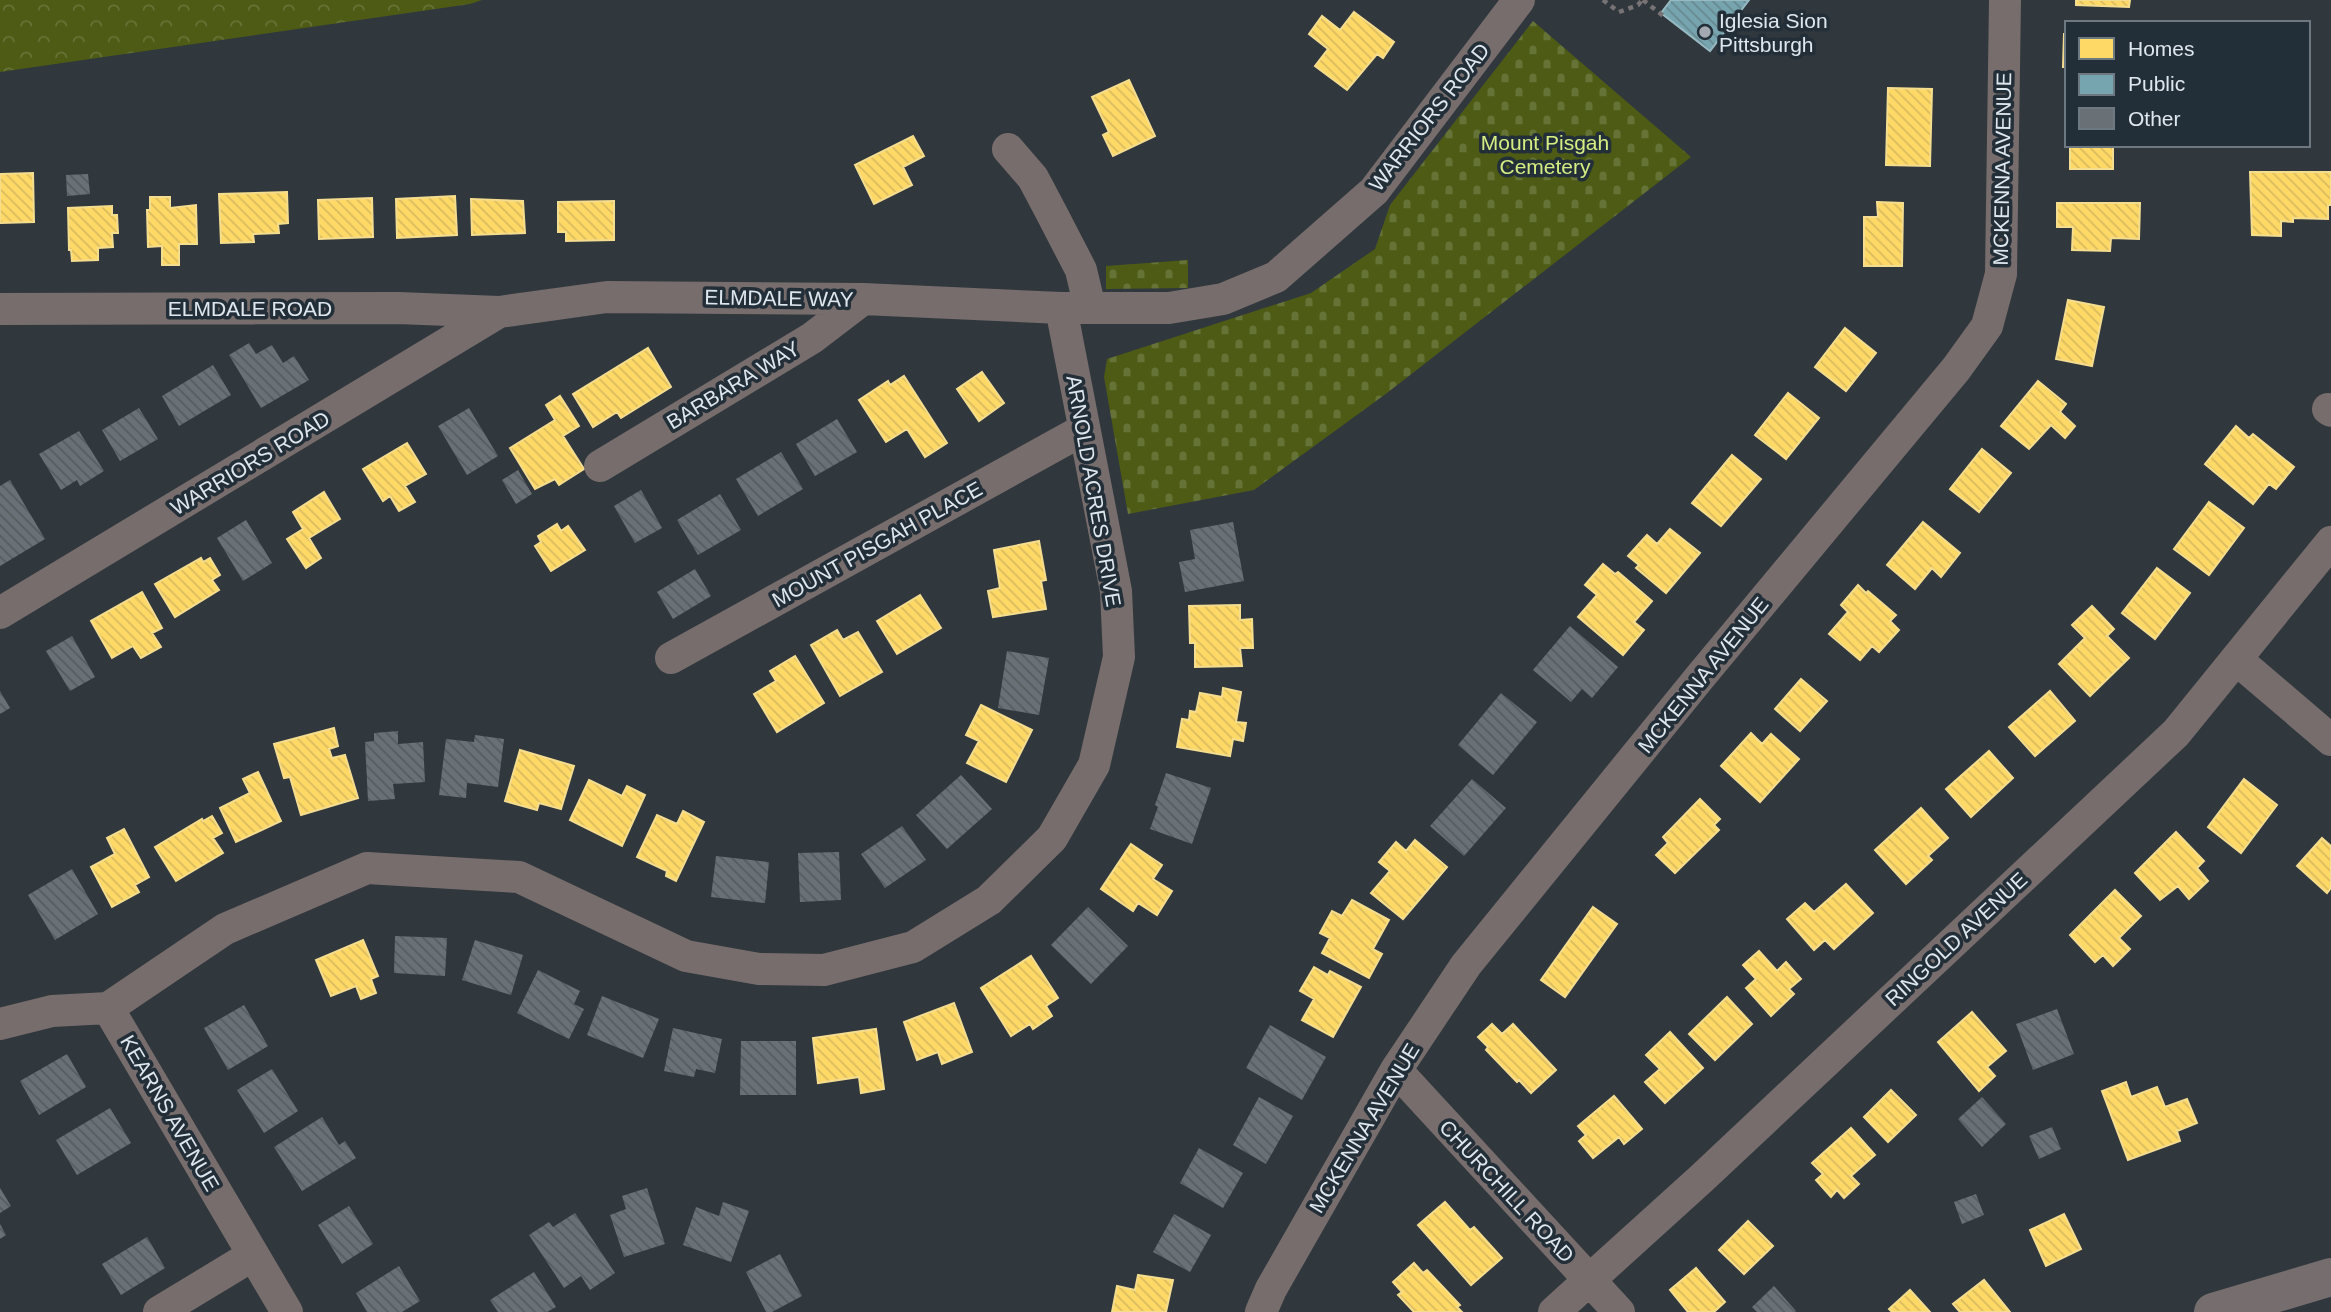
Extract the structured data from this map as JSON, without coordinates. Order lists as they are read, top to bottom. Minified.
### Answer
{"streets":{"street":["WARRIORS ROAD","MCKENNA AVENUE","ELMDALE WAY","ELMDALE ROAD","BARBARA WAY","ARNOLD ACRES DRIVE","MOUNT PISGAH PLACE","RINGOLD AVENUE","KEARNS AVENUE","CHURCHILL ROAD"]},"crossings":[["WARRIORS ROAD","ELMDALE WAY"],["WARRIORS ROAD","ELMDALE ROAD"],["WARRIORS ROAD","ARNOLD ACRES DRIVE"],["MCKENNA AVENUE","CHURCHILL ROAD"],["ELMDALE WAY","ELMDALE ROAD"],["ELMDALE WAY","BARBARA WAY"],["ELMDALE WAY","ARNOLD ACRES DRIVE"],["ARNOLD ACRES DRIVE","MOUNT PISGAH PLACE"],["ARNOLD ACRES DRIVE","KEARNS AVENUE"],["RINGOLD AVENUE","CHURCHILL ROAD"]],"parks":["Mount Pisgah Cemetery"],"places":["Iglesia Sion Pittsburgh"],"legend":["Homes","Public","Other"]}
